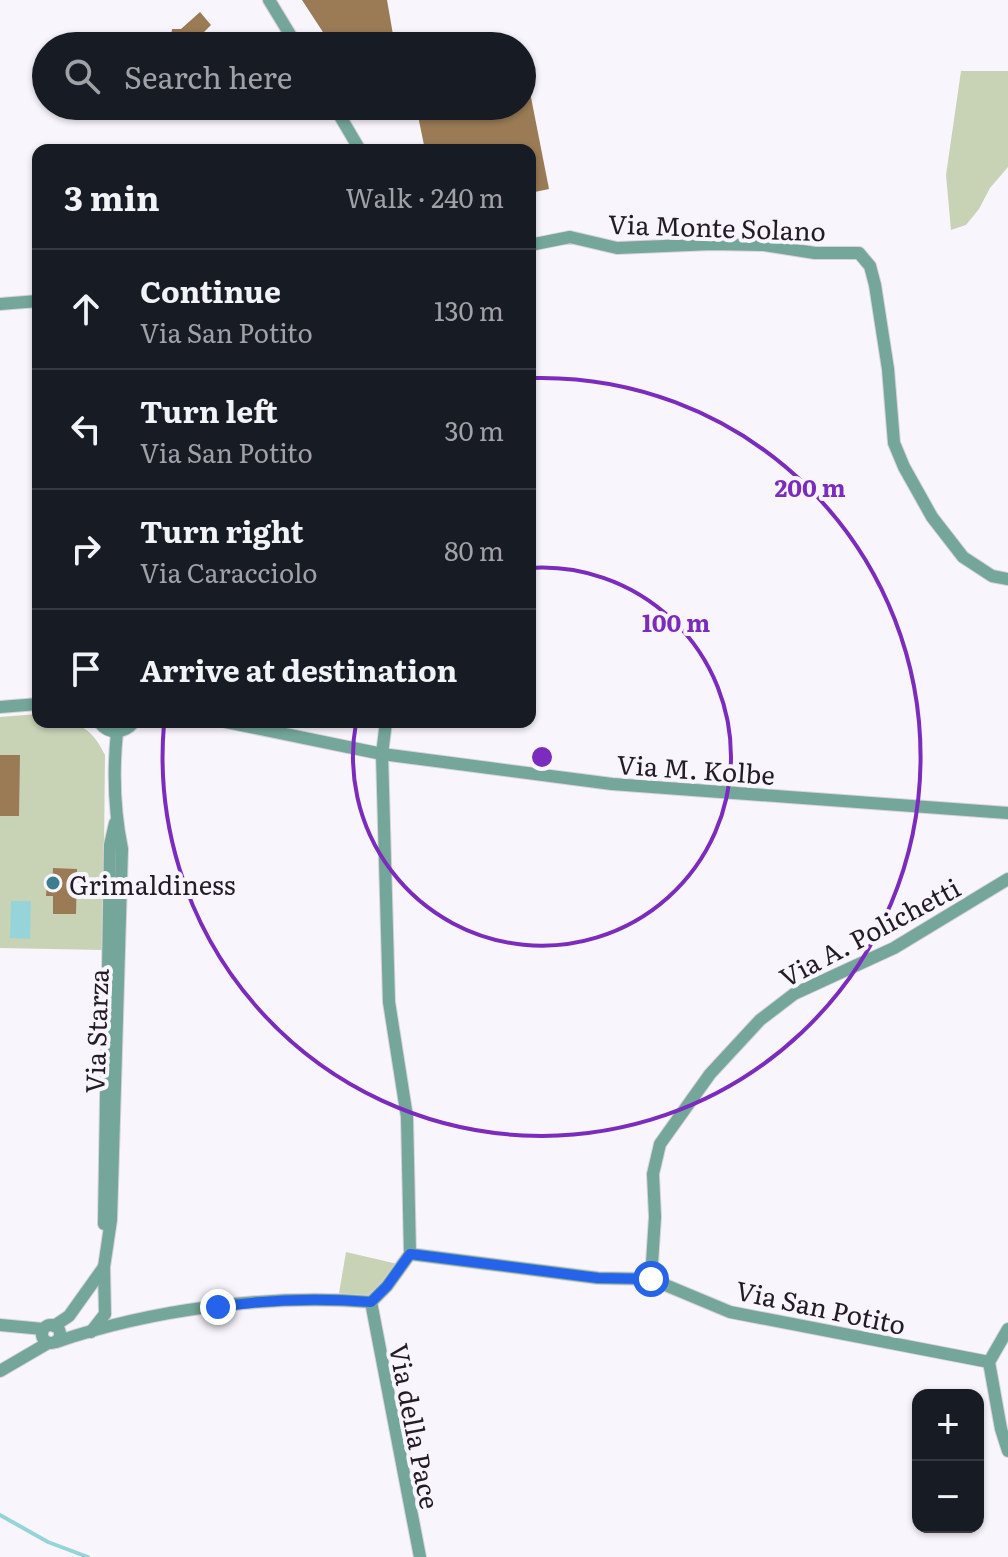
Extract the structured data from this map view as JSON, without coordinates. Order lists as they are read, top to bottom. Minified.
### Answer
{"streets":{"street":["Via Monte Solano","Via M. Kolbe","Via A. Polichetti","Via Starza","Via San Potito","Via della Pace"]},"crossings":[["Via A. Polichetti","Via San Potito"]],"places":["Grimaldiness"],"page":{"search":"Search here","heading":["3 min","Walk · 240 m"],"list":[["Continue","Via San Potito","130 m"],["Turn left","Via San Potito","30 m"],["Turn right","Via Caracciolo","80 m"],"Arrive at destination"],"map_buttons":["+","−"]},"rings":["200 m","100 m"]}
